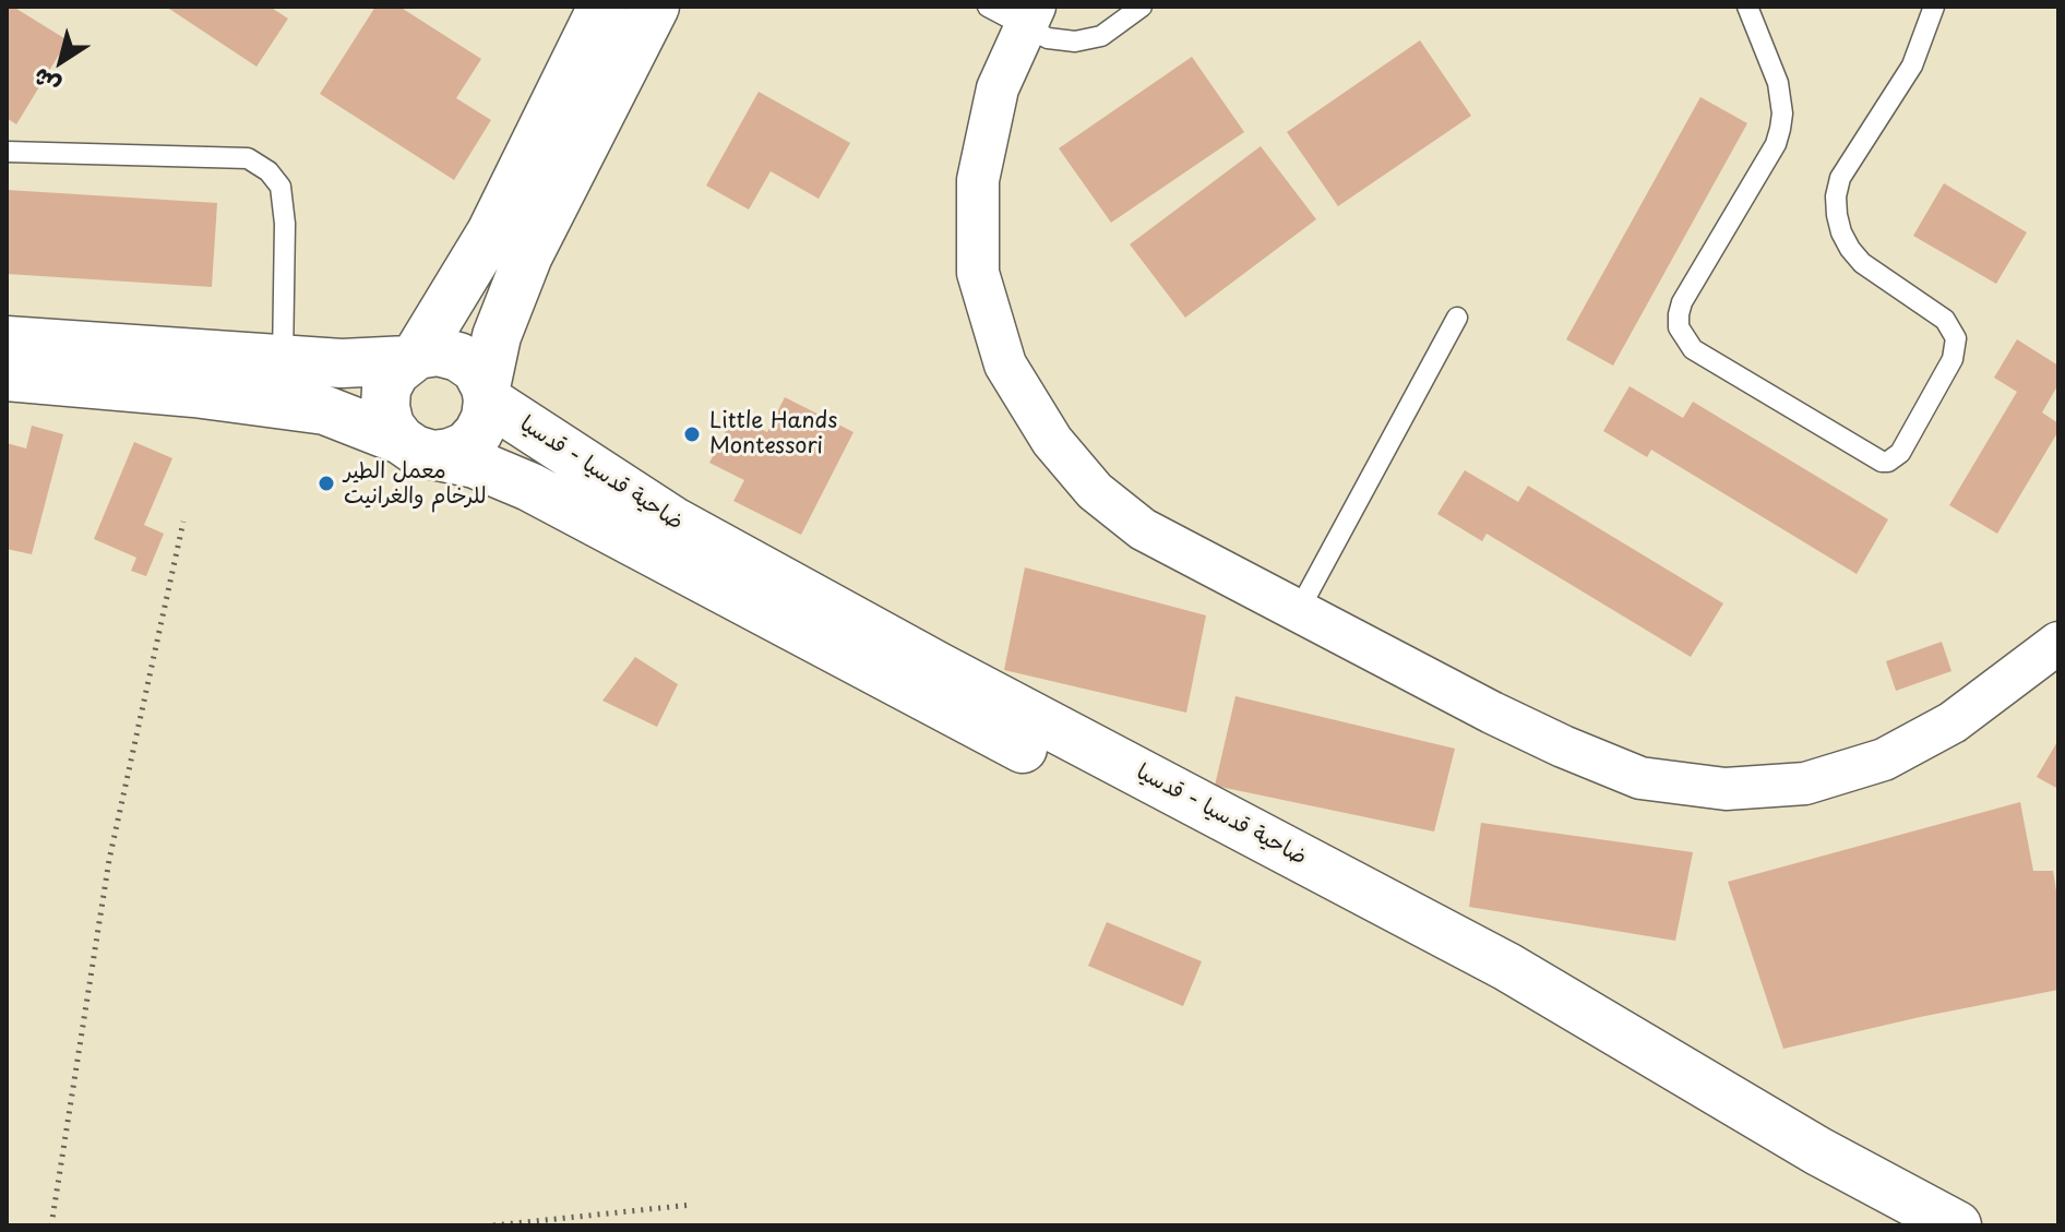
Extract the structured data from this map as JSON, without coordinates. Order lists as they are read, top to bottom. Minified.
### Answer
{"streets":{"main road":["ضاحية قدسيا - قدسيا"]},"places":["Little Hands Montessori","معمل الطير للرخام والغرانيت"],"north":"bottom left"}
